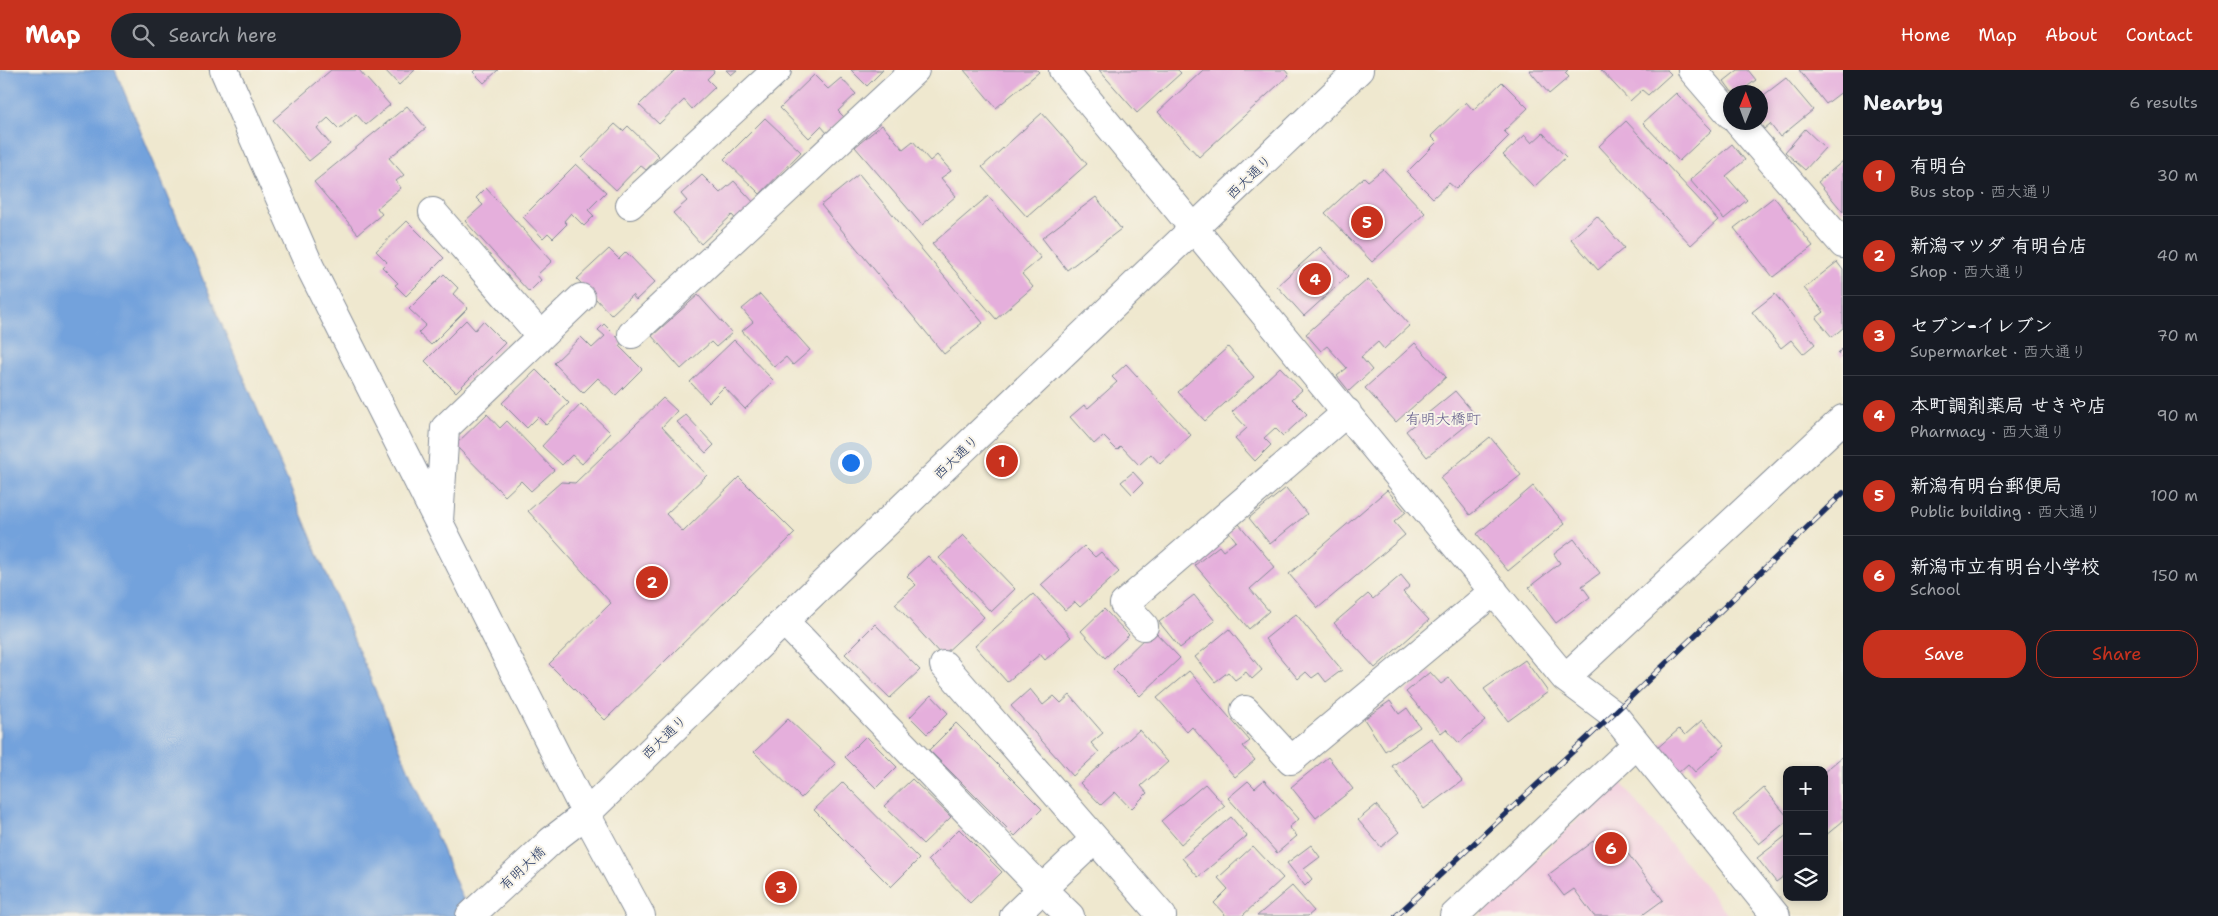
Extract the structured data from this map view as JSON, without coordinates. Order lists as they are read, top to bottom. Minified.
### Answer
{"streets":{"street":["西大通り","有明大橋"]},"crossings":[["西大通り","有明大橋"]],"districts":["有明大橋町"],"north":"top","page":{"header":"Map","search":"Search here","nav":["Home","Map","About","Contact"],"heading":["Nearby","6 results"],"list":[{"mark":"1","name":"有明台","note":"Bus stop · 西大通り","value":"30 m"},{"mark":"2","name":"新潟マツダ 有明台店","note":"Shop · 西大通り","value":"40 m"},{"mark":"3","name":"セブン-イレブン","note":"Supermarket · 西大通り","value":"70 m"},{"mark":"4","name":"本町調剤薬局 せきや店","note":"Pharmacy · 西大通り","value":"90 m"},{"mark":"5","name":"新潟有明台郵便局","note":"Public building · 西大通り","value":"100 m"},{"mark":"6","name":"新潟市立有明台小学校","note":"School","value":"150 m"}],"pins":["5","4","1","2","6","3"],"buttons":["Save","Share"],"map_buttons":["+","−"]}}
